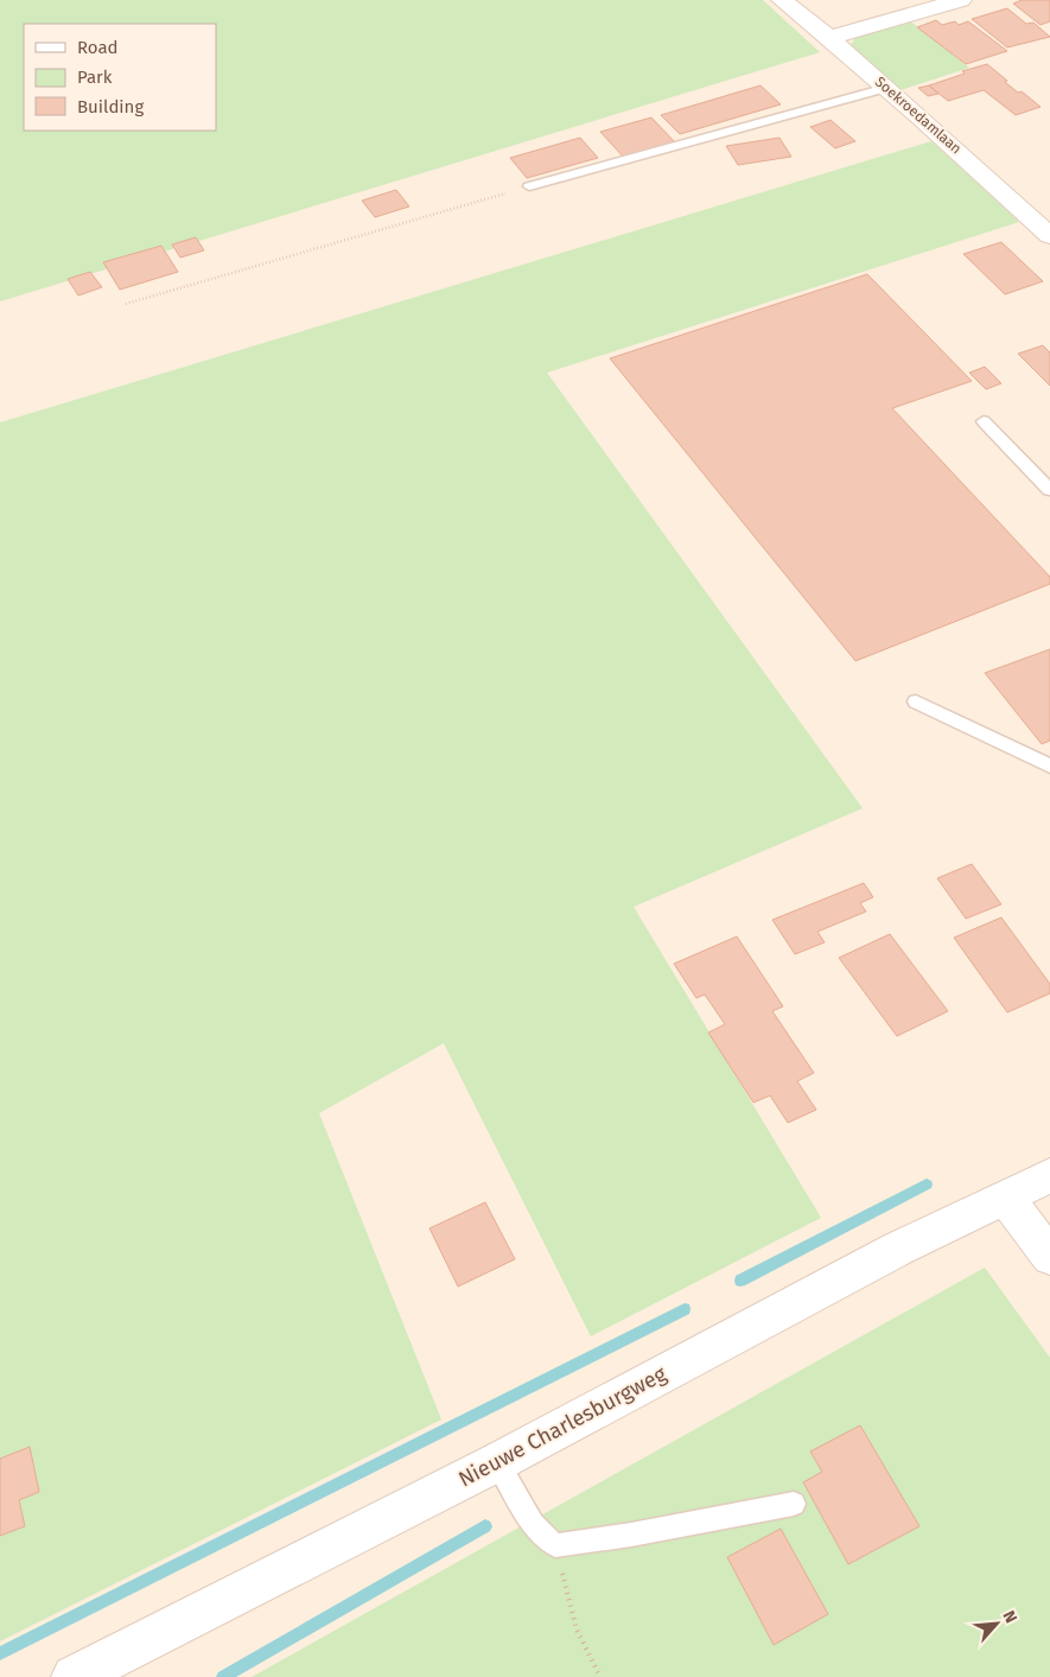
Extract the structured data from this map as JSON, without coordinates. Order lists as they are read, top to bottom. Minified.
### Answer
{"streets":{"street":["Soekroedamlaan","Nieuwe Charlesburgweg"]},"legend":["Road","Park","Building"],"north":"top right"}
